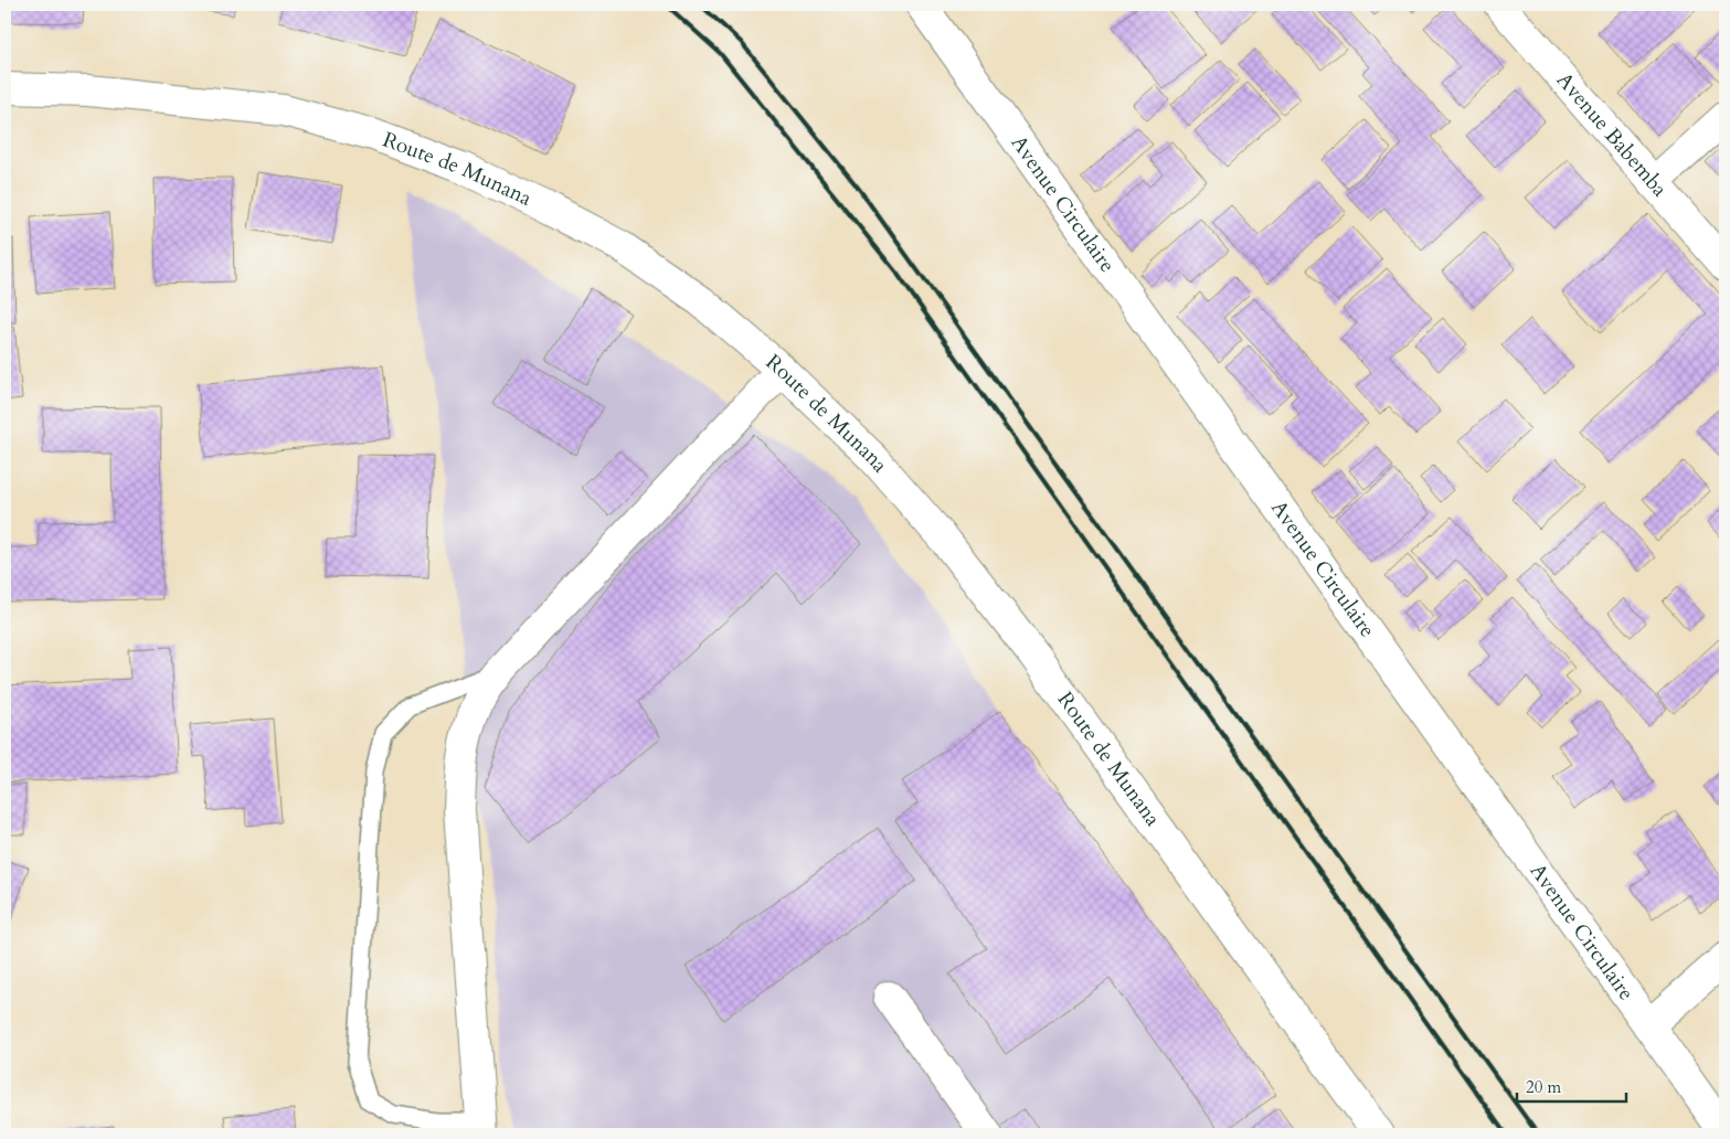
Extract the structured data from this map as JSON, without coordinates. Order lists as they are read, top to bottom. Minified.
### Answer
{"streets":{"street":["Avenue Babemba","Route de Munana","Avenue Circulaire"]},"scale_bar":"20 m"}
